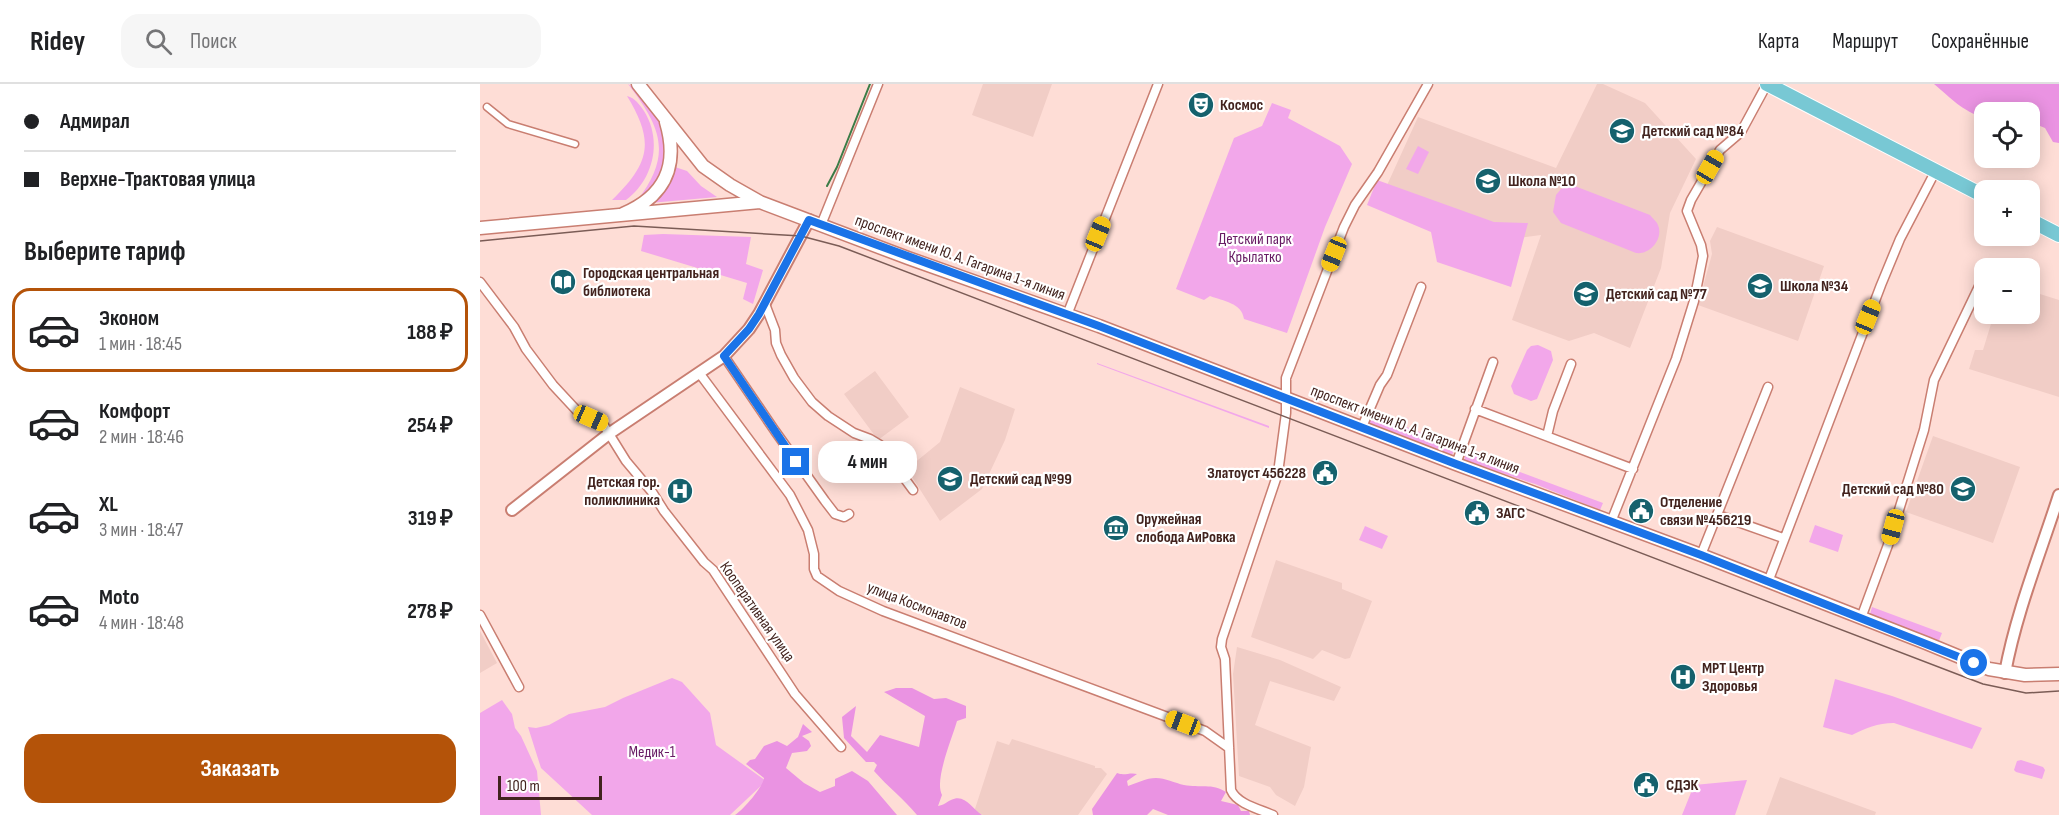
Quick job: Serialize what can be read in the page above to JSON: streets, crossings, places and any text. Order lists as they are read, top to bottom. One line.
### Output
{"streets":{"main road":["проспект имени Ю. А. Гагарина 1-я линия"],"street":["улица Космонавтов","Кооперативная улица"]},"parks":["Детский парк Крылатко","Медик-1"],"places":{"theatre":["Космос"],"school or university":["Детский сад №84","Школа №10","Школа №34","Детский сад №77","Детский сад №99","Детский сад №80"],"library":["Городская центральная библиотека"],"public building":["Златоуст 456228","Отделение связи №456219","ЗАГС","СДЭК"],"hospital":["Детская гор. поликлиника","МРТ Центр Здоровья"],"museum":["Оружейная слобода АиРовка"]},"scale_bar":"100 m","page":{"header":"Ridey","search":"Поиск","nav":["Карта","Маршрут","Сохранённые"],"banner":["Адмирал","Верхне-Трактовая улица"],"map_buttons":["+","−"],"heading":"Выберите тариф","list":[{"name":"Эконом","note":"1 мин · 18:45","value":"188 ₽"},{"name":"Комфорт","note":"2 мин · 18:46","value":"254 ₽"},{"name":"XL","note":"3 мин · 18:47","value":"319 ₽"},{"name":"Moto","note":"4 мин · 18:48","value":"278 ₽"}],"bubble":"4 мин","buttons":"Заказать","scale":"100 m"}}
